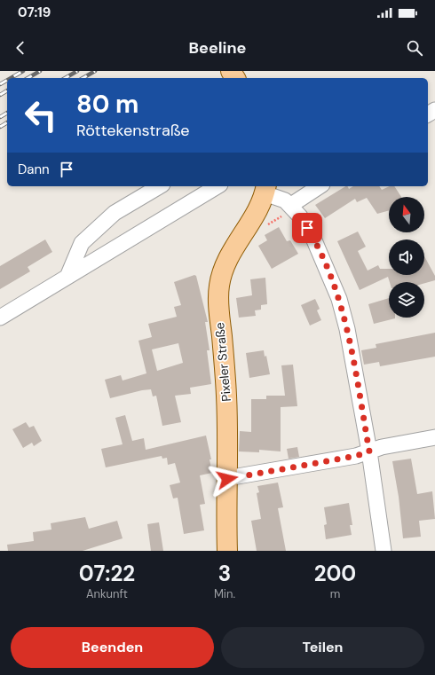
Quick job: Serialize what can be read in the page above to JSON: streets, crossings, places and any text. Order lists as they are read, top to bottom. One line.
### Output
{"streets":{"main road":["Pixeler Straße"]},"north":"top","page":{"status":"07:19","header":"Beeline","turn":["80 m","Röttekenstraße"],"then":"Dann","eta":["07:22","Ankunft","3","Min.","200","m"],"buttons":["Beenden","Teilen"]}}
